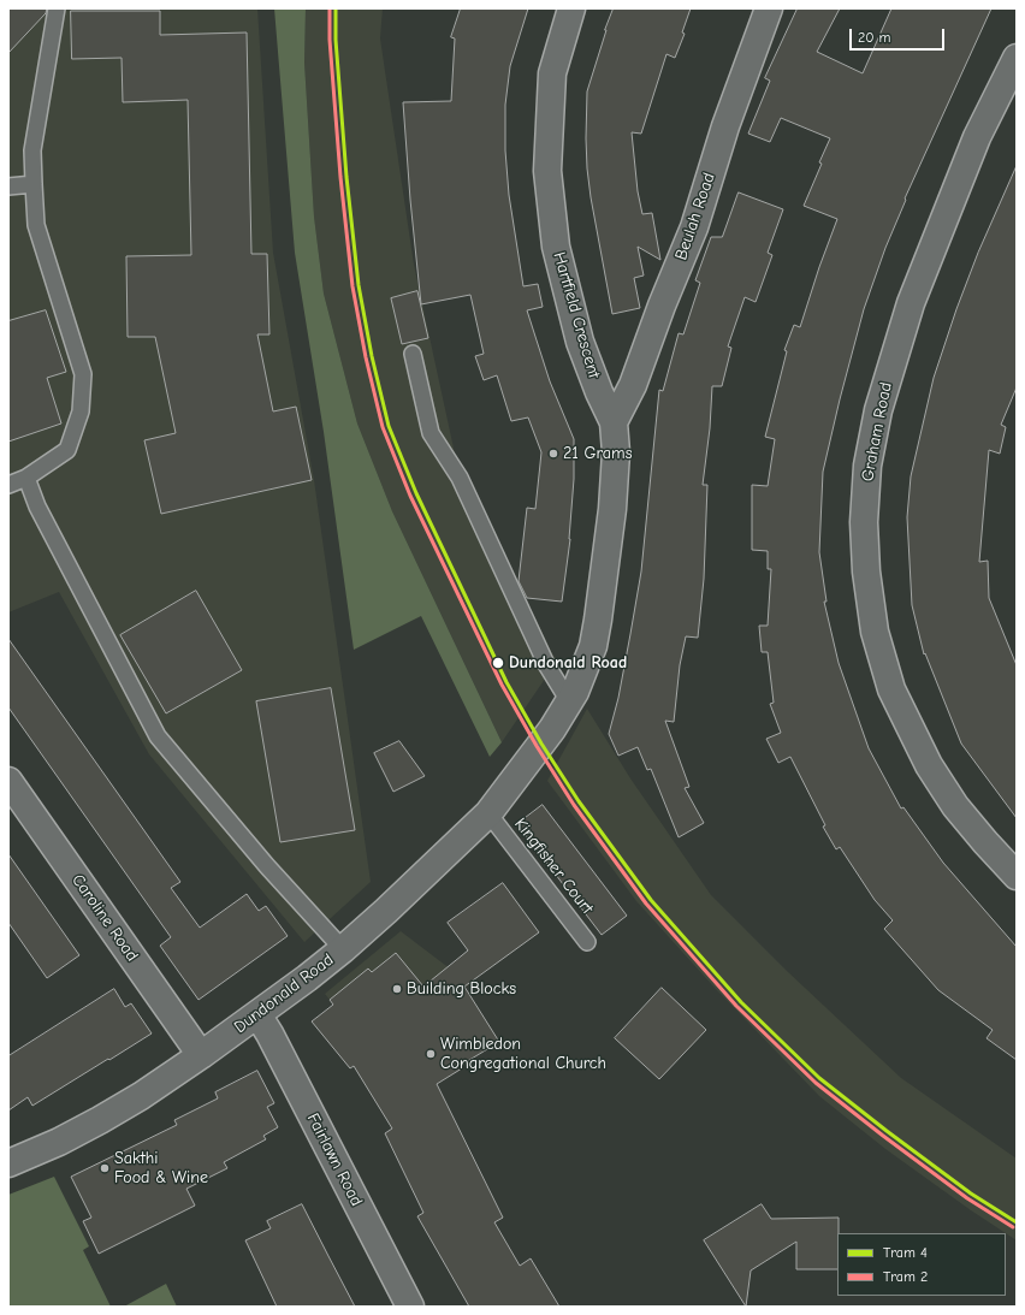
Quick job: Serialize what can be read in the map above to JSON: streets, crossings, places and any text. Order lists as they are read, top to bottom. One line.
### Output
{"streets":{"street":["Beulah Road","Hartfield Crescent","Graham Road","Caroline Road","Dundonald Road","Fairlawn Road"],"lane":["Kingfisher Court"]},"crossings":[["Beulah Road","Hartfield Crescent"],["Hartfield Crescent","Dundonald Road"],["Kingfisher Court","Dundonald Road"],["Caroline Road","Dundonald Road"],["Dundonald Road","Fairlawn Road"]],"places":["21 Grams","Dundonald Road","Building Blocks","Wimbledon Congregational Church","Sakthi Food & Wine"],"lines":["tram line 4","tram line 2"],"legend":["Tram 4","Tram 2"],"scale_bar":"20 m"}
